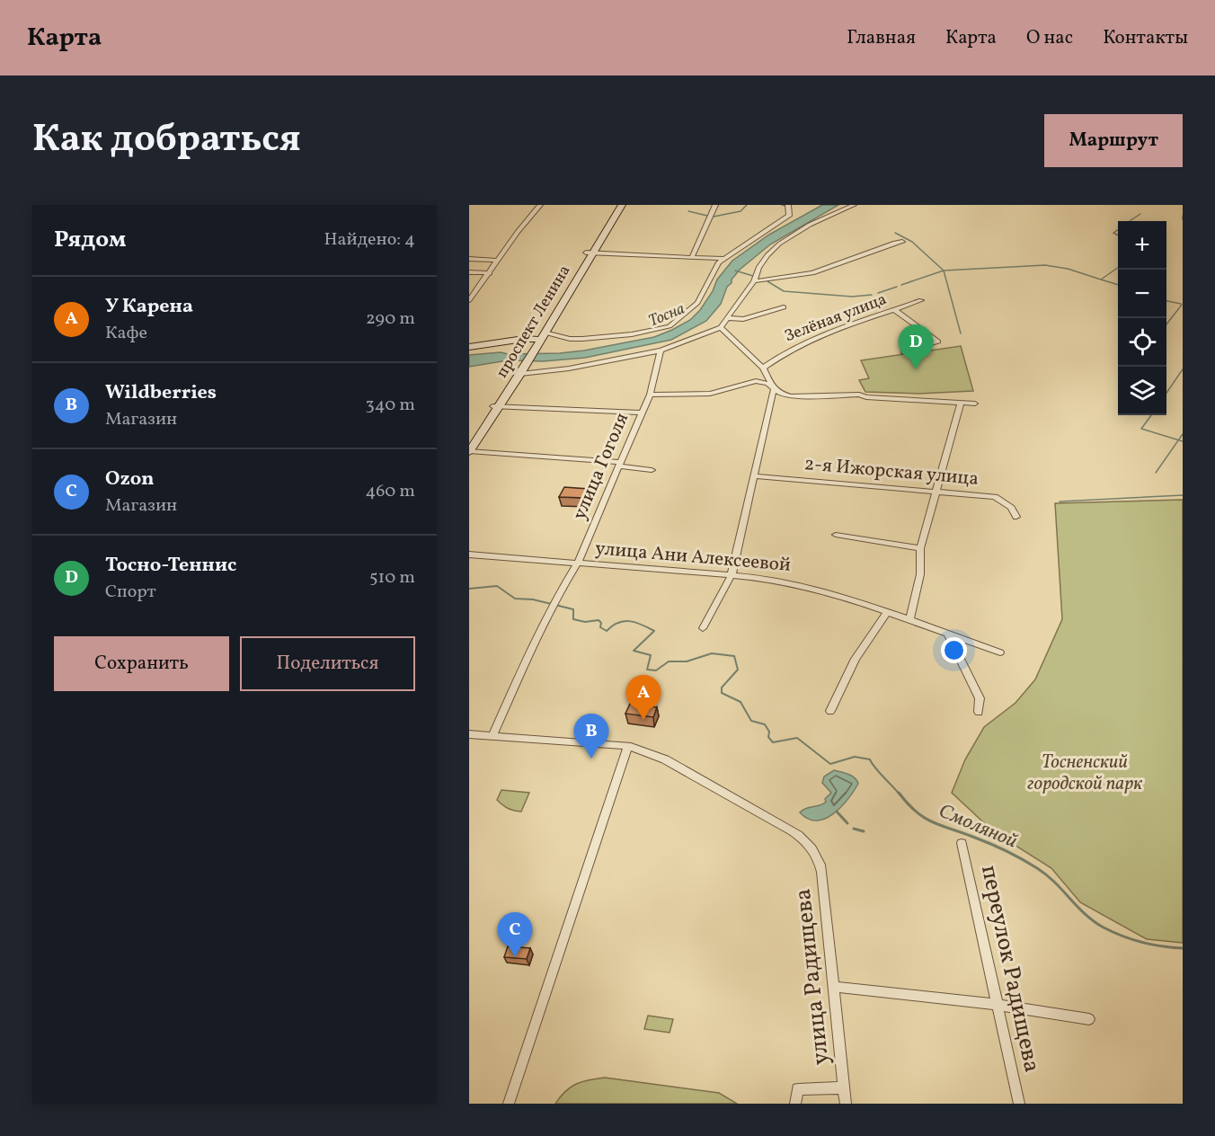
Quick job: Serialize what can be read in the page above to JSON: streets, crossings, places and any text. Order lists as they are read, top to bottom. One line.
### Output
{"streets":{"main road":["проспект Ленина"],"street":["Зелёная улица","улица Гоголя","2-я Ижорская улица","улица Ани Алексеевой","переулок Радищева","улица Радищева"]},"crossings":[["улица Гоголя","улица Ани Алексеевой"]],"water":["Тосна","Смоляной"],"parks":["Тосненский городской парк"],"page":{"header":"Карта","nav":["Главная","Карта","О нас","Контакты"],"title":"Как добраться","buttons":["Маршрут",["Сохранить","Поделиться"]],"heading":["Рядом","Найдено: 4"],"map_buttons":["+","−"],"list":[{"mark":"A","name":"У Карена","note":"Кафе","value":"290 m"},{"mark":"B","name":"Wildberries","note":"Магазин","value":"340 m"},{"mark":"C","name":"Ozon","note":"Магазин","value":"460 m"},{"mark":"D","name":"Тосно-Теннис","note":"Спорт","value":"510 m"}],"pins":["D","A","B","C"]}}
